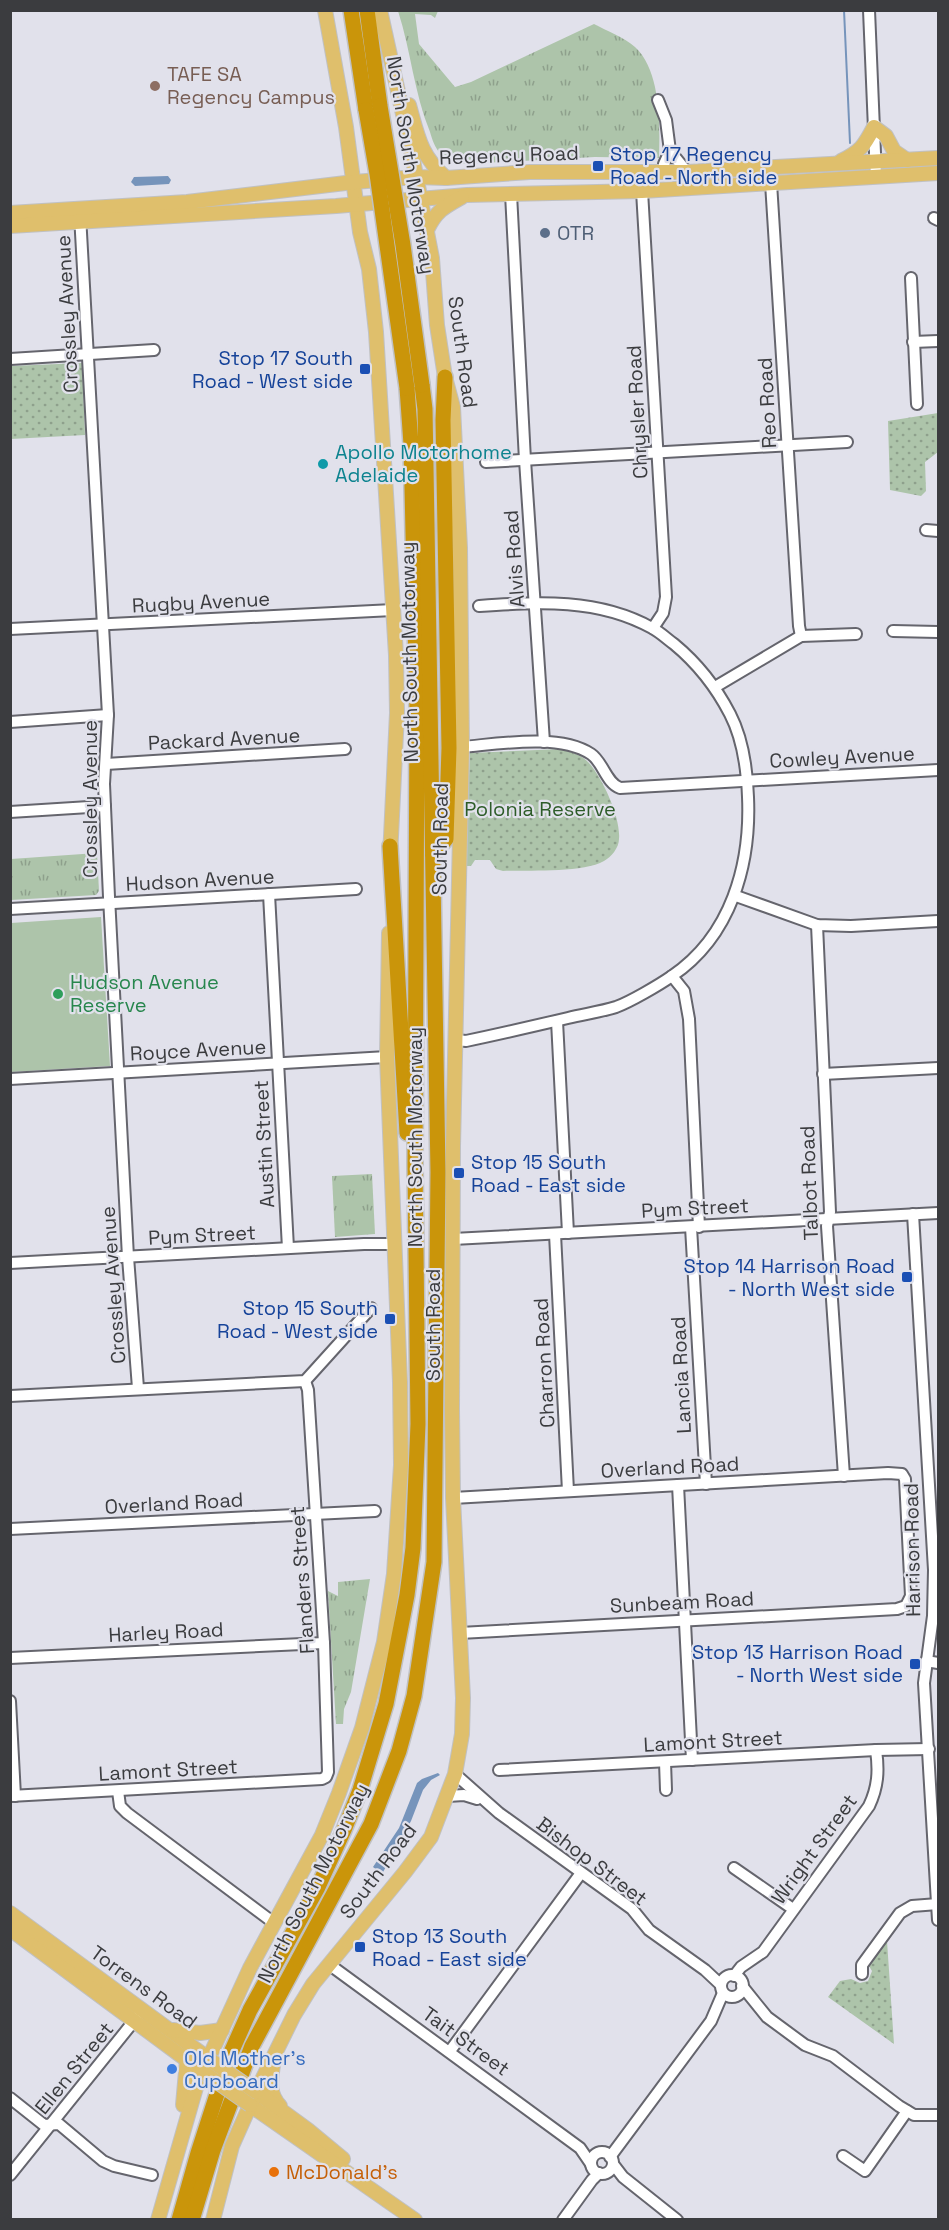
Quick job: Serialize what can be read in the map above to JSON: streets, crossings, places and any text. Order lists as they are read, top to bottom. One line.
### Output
{"streets":{"highway":["North South Motorway"],"main road":["Regency Road","South Road","Torrens Road"],"street":["Crossley Avenue","Reo Road","Chrysler Road","Alvis Road","Rugby Avenue","Packard Avenue","Cowley Avenue","Hudson Avenue","Royce Avenue","Austin Street","Talbot Road","Pym Street","Charron Road","Lancia Road","Overland Road","Harrison Road","Flanders Street","Sunbeam Road","Harley Road","Lamont Street","Wright Street","Bishop Street","Tait Street","Ellen Street"]},"crossings":[["Regency Road","Crossley Avenue"],["Regency Road","South Road"],["Regency Road","Reo Road"],["Regency Road","Chrysler Road"],["Regency Road","Alvis Road"],["North South Motorway","South Road"],["Crossley Avenue","Rugby Avenue"],["Crossley Avenue","Packard Avenue"],["Crossley Avenue","Hudson Avenue"],["Crossley Avenue","Royce Avenue"],["Crossley Avenue","Pym Street"],["South Road","Rugby Avenue"],["South Road","Royce Avenue"],["South Road","Pym Street"],["South Road","Overland Road"],["South Road","Sunbeam Road"],["South Road","Bishop Street"],["South Road","Torrens Road"],["South Road","Tait Street"],["Alvis Road","Cowley Avenue"],["Hudson Avenue","Austin Street"],["Royce Avenue","Austin Street"],["Austin Street","Pym Street"],["Talbot Road","Pym Street"],["Talbot Road","Overland Road"],["Pym Street","Charron Road"],["Pym Street","Lancia Road"],["Pym Street","Harrison Road"],["Charron Road","Overland Road"],["Lancia Road","Overland Road"],["Overland Road","Flanders Street"],["Overland Road","Sunbeam Road"],["Harrison Road","Lamont Street"],["Flanders Street","Harley Road"],["Flanders Street","Lamont Street"],["Lamont Street","Wright Street"],["Wright Street","Bishop Street"],["Wright Street","Tait Street"],["Torrens Road","Ellen Street"]],"parks":["Polonia Reserve"],"places":{"other":["TAFE SA Regency Campus","OTR","Apollo Motorhome Adelaide","Hudson Avenue Reserve","Old Mother's Cupboard","McDonald's"],"transit":["Stop 17 Regency Road - North side","Stop 17 South Road - West side","Stop 15 South Road - East side","Stop 14 Harrison Road - North West side","Stop 15 South Road - West side","Stop 13 Harrison Road - North West side","Stop 13 South Road - East side"]}}
